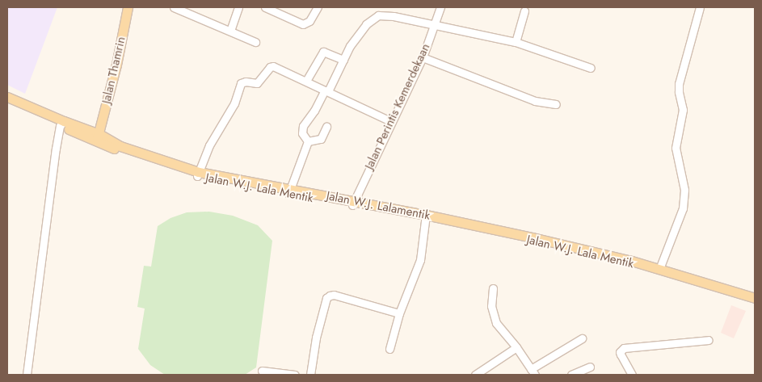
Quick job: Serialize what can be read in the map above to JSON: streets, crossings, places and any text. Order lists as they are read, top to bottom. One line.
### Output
{"streets":{"main road":["Jalan Thamrin","Jalan W.J. Lala Mentik","Jalan W.J. Lalamentik"],"street":["Jalan Perintis Kemerdekaan"]},"crossings":[["Jalan Perintis Kemerdekaan","Jalan W.J. Lala Mentik"],["Jalan W.J. Lala Mentik","Jalan W.J. Lalamentik"]]}
